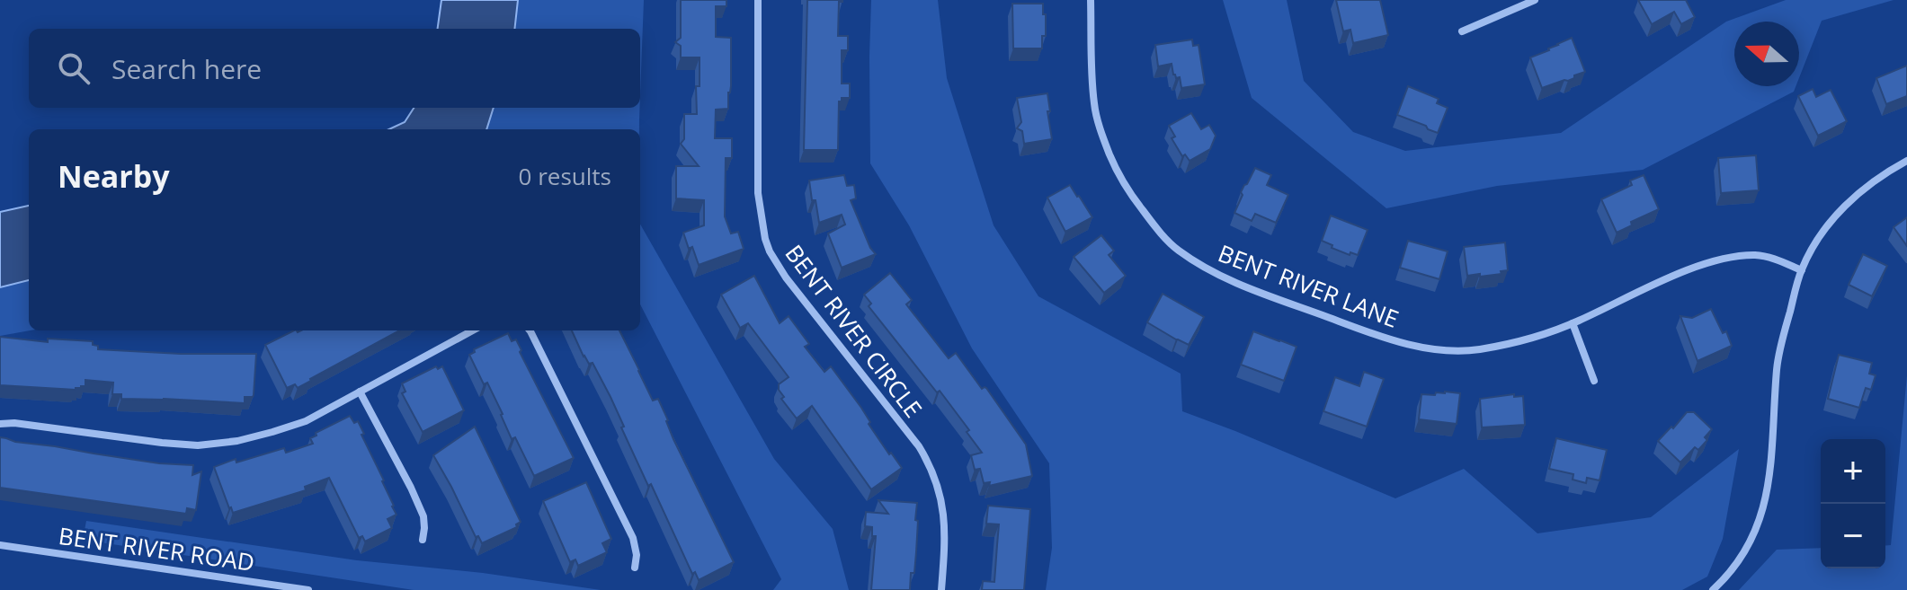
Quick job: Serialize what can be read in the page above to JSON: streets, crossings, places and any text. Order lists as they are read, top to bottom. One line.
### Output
{"streets":{"street":["BENT RIVER LANE","BENT RIVER CIRCLE","BENT RIVER ROAD"]},"north":"left","page":{"search":"Search here","heading":["Nearby","0 results"],"map_buttons":["+","−"]}}
